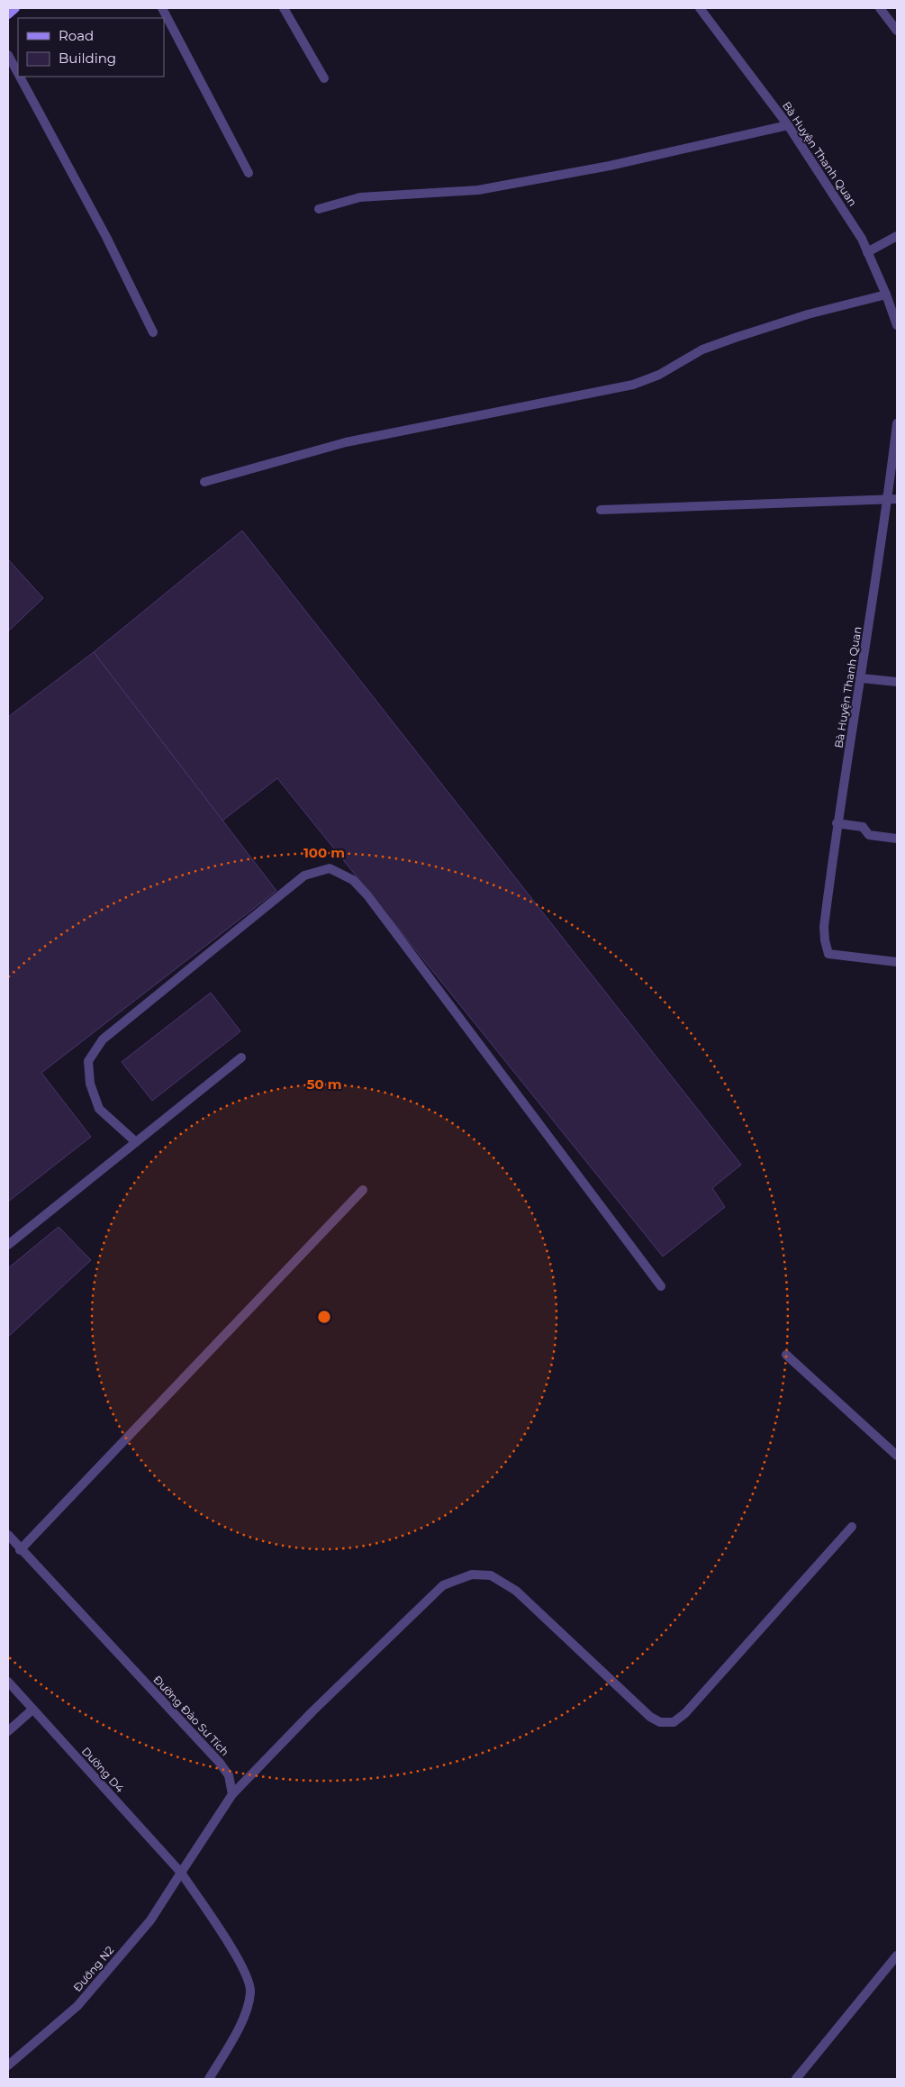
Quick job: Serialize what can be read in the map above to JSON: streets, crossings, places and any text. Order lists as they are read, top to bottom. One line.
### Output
{"streets":{"street":["Bà Huyện Thanh Quan","Đường Đào Sư Tích","Dường D4","Đướng N2"]},"crossings":[["Dường D4","Đướng N2"]],"legend":["Road","Building"],"rings":["100 m","50 m"]}
